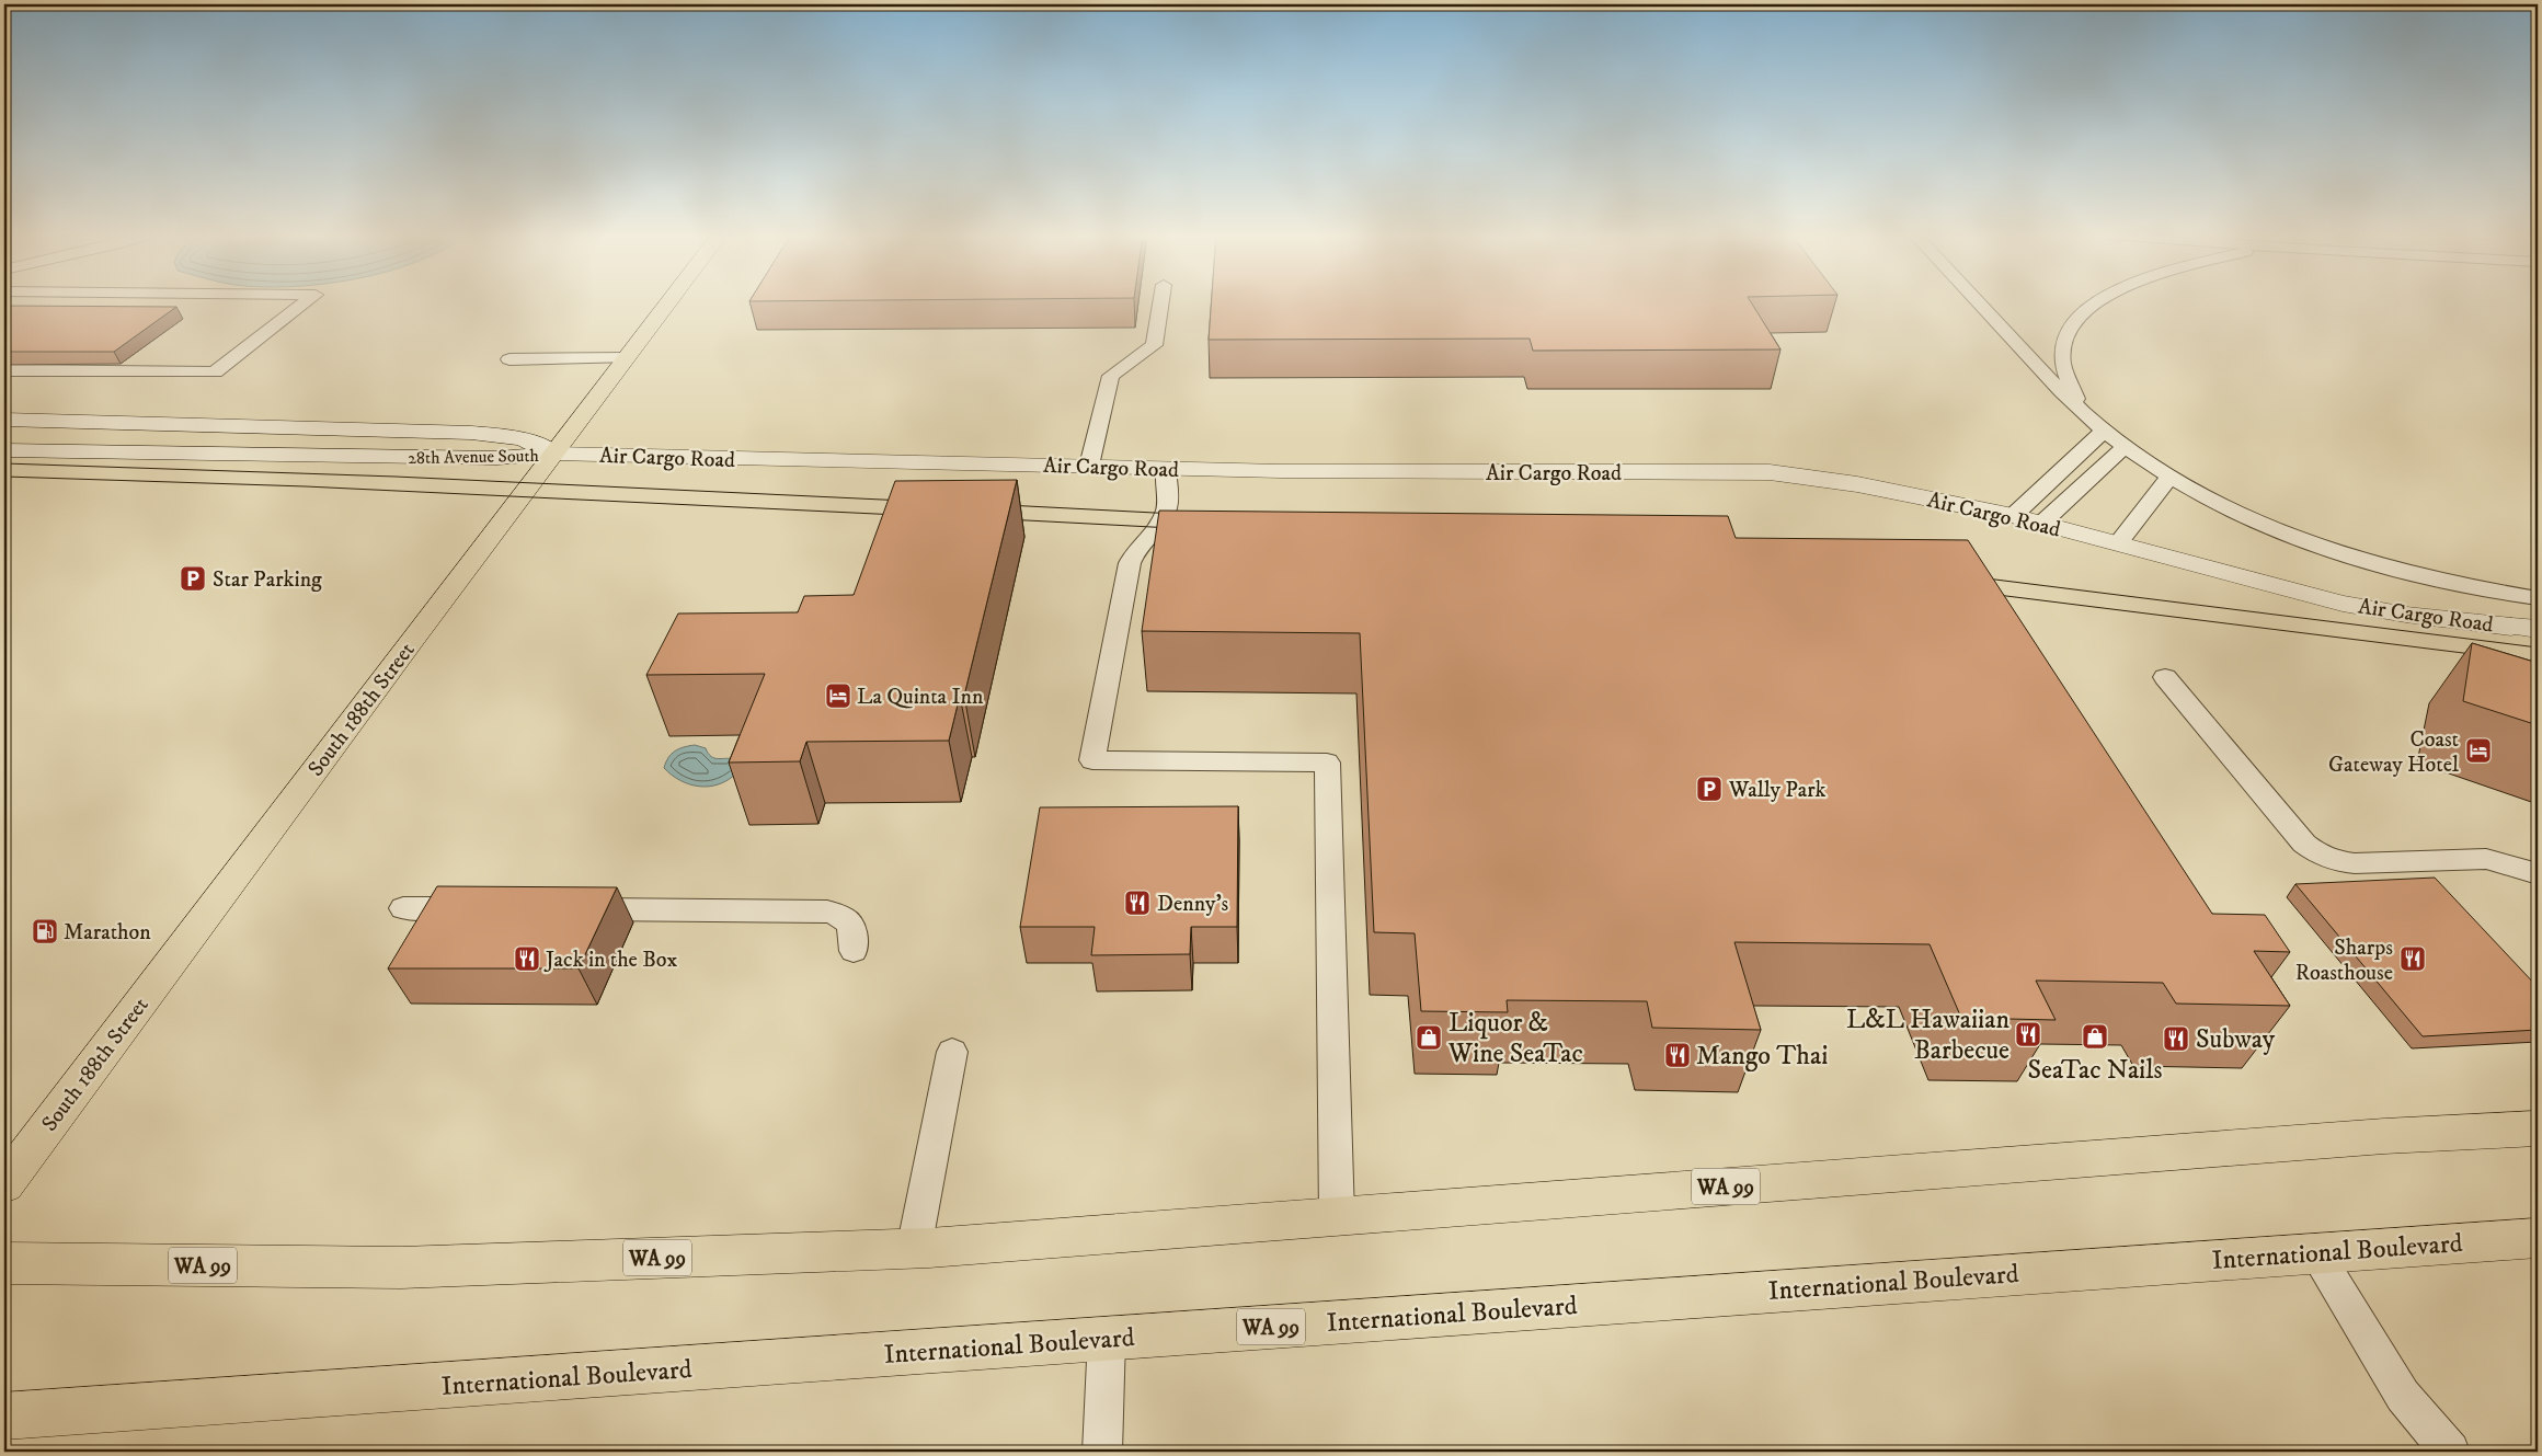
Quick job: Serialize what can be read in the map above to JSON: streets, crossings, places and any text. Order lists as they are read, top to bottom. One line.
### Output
{"streets":{"main road":["South 188th Street","WA 99","International Boulevard"],"street":["28th Avenue South","Air Cargo Road"]},"crossings":[["28th Avenue South","Air Cargo Road"],["28th Avenue South","South 188th Street"],["Air Cargo Road","South 188th Street"]],"places":{"parking":["Star Parking","Wally Park"],"hotel":["La Quinta Inn","Coast Gateway Hotel"],"restaurant":["Denny's","Jack in the Box","Sharps Roasthouse","L&L Hawaiian Barbecue","Subway","Mango Thai"],"fuel station":["Marathon"],"shop":["SeaTac Nails","Liquor & Wine SeaTac"]}}
